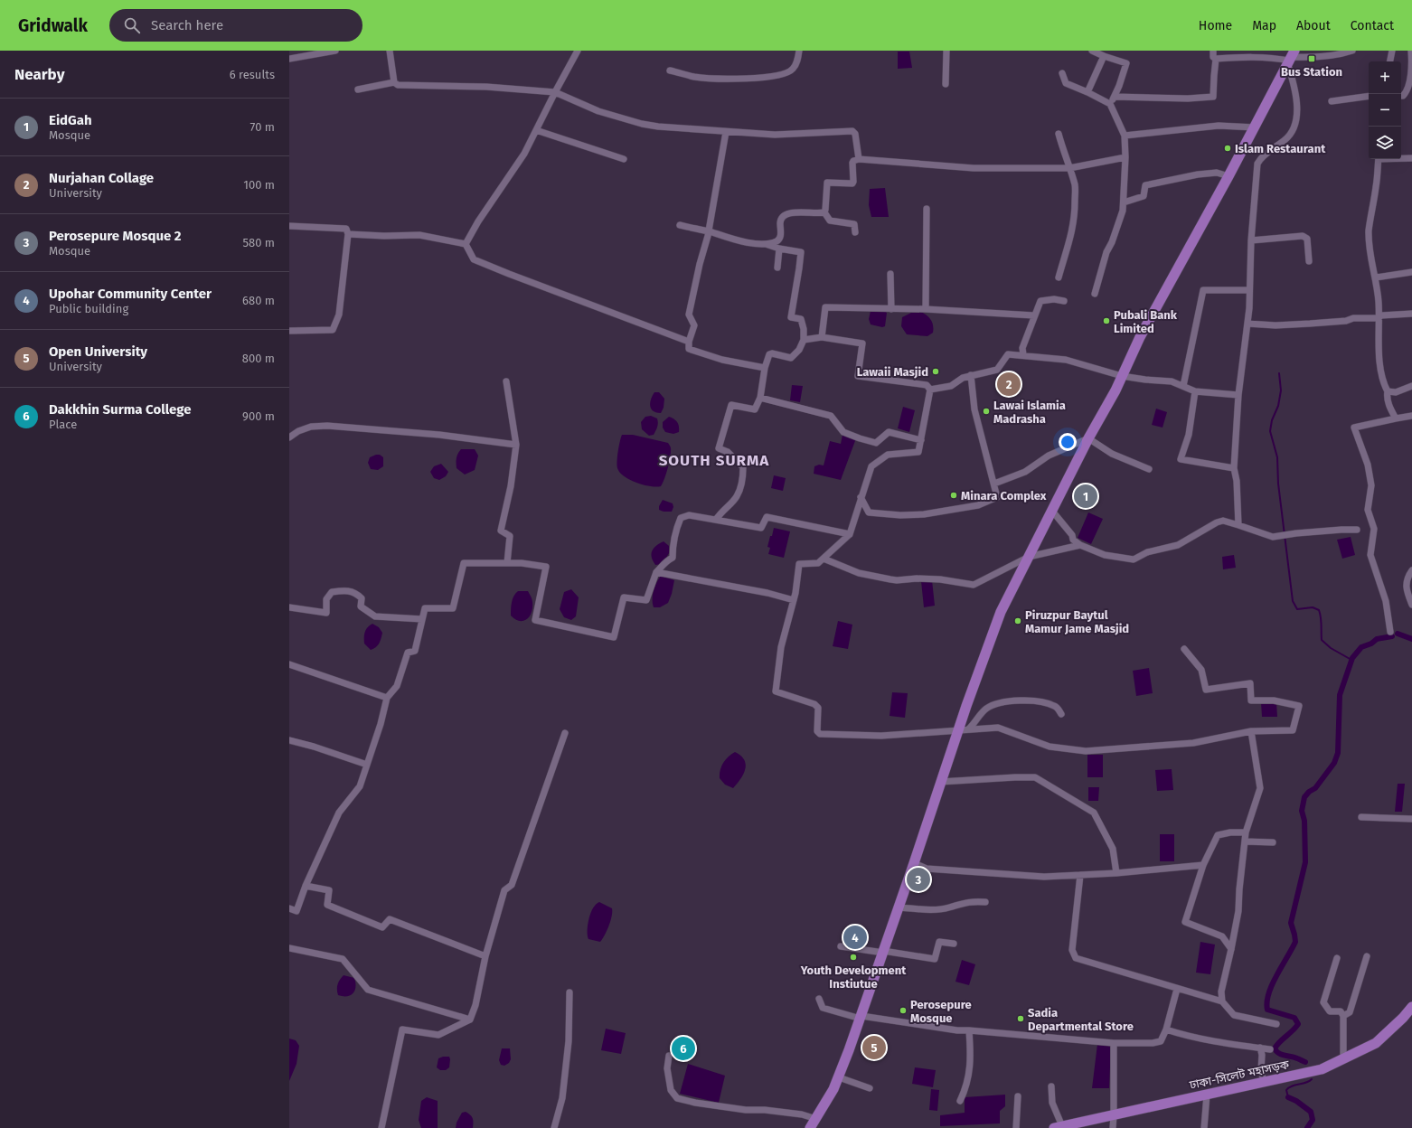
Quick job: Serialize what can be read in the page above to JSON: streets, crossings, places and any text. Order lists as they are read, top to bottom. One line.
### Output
{"streets":{"highway":["ঢাকা-সিলেট মহাসড়ক"]},"districts":["SOUTH SURMA"],"places":{"transit":["Bus Station"],"other":["Islam Restaurant","Pubali Bank Limited","Lawaii Masjid","Lawai Islamia Madrasha","Minara Complex","Piruzpur Baytul Mamur Jame Masjid","Youth Development Instiutue","Perosepure Mosque","Sadia Departmental Store"]},"page":{"header":"Gridwalk","search":"Search here","nav":["Home","Map","About","Contact"],"heading":["Nearby","6 results"],"map_buttons":["+","−"],"list":[{"mark":"1","name":"EidGah","note":"Mosque","value":"70 m"},{"mark":"2","name":"Nurjahan Collage","note":"University","value":"100 m"},{"mark":"3","name":"Perosepure Mosque 2","note":"Mosque","value":"580 m"},{"mark":"4","name":"Upohar Community Center","note":"Public building","value":"680 m"},{"mark":"5","name":"Open University","note":"University","value":"800 m"},{"mark":"6","name":"Dakkhin Surma College","note":"Place","value":"900 m"}],"pins":["2","1","3","4","5","6"]}}
